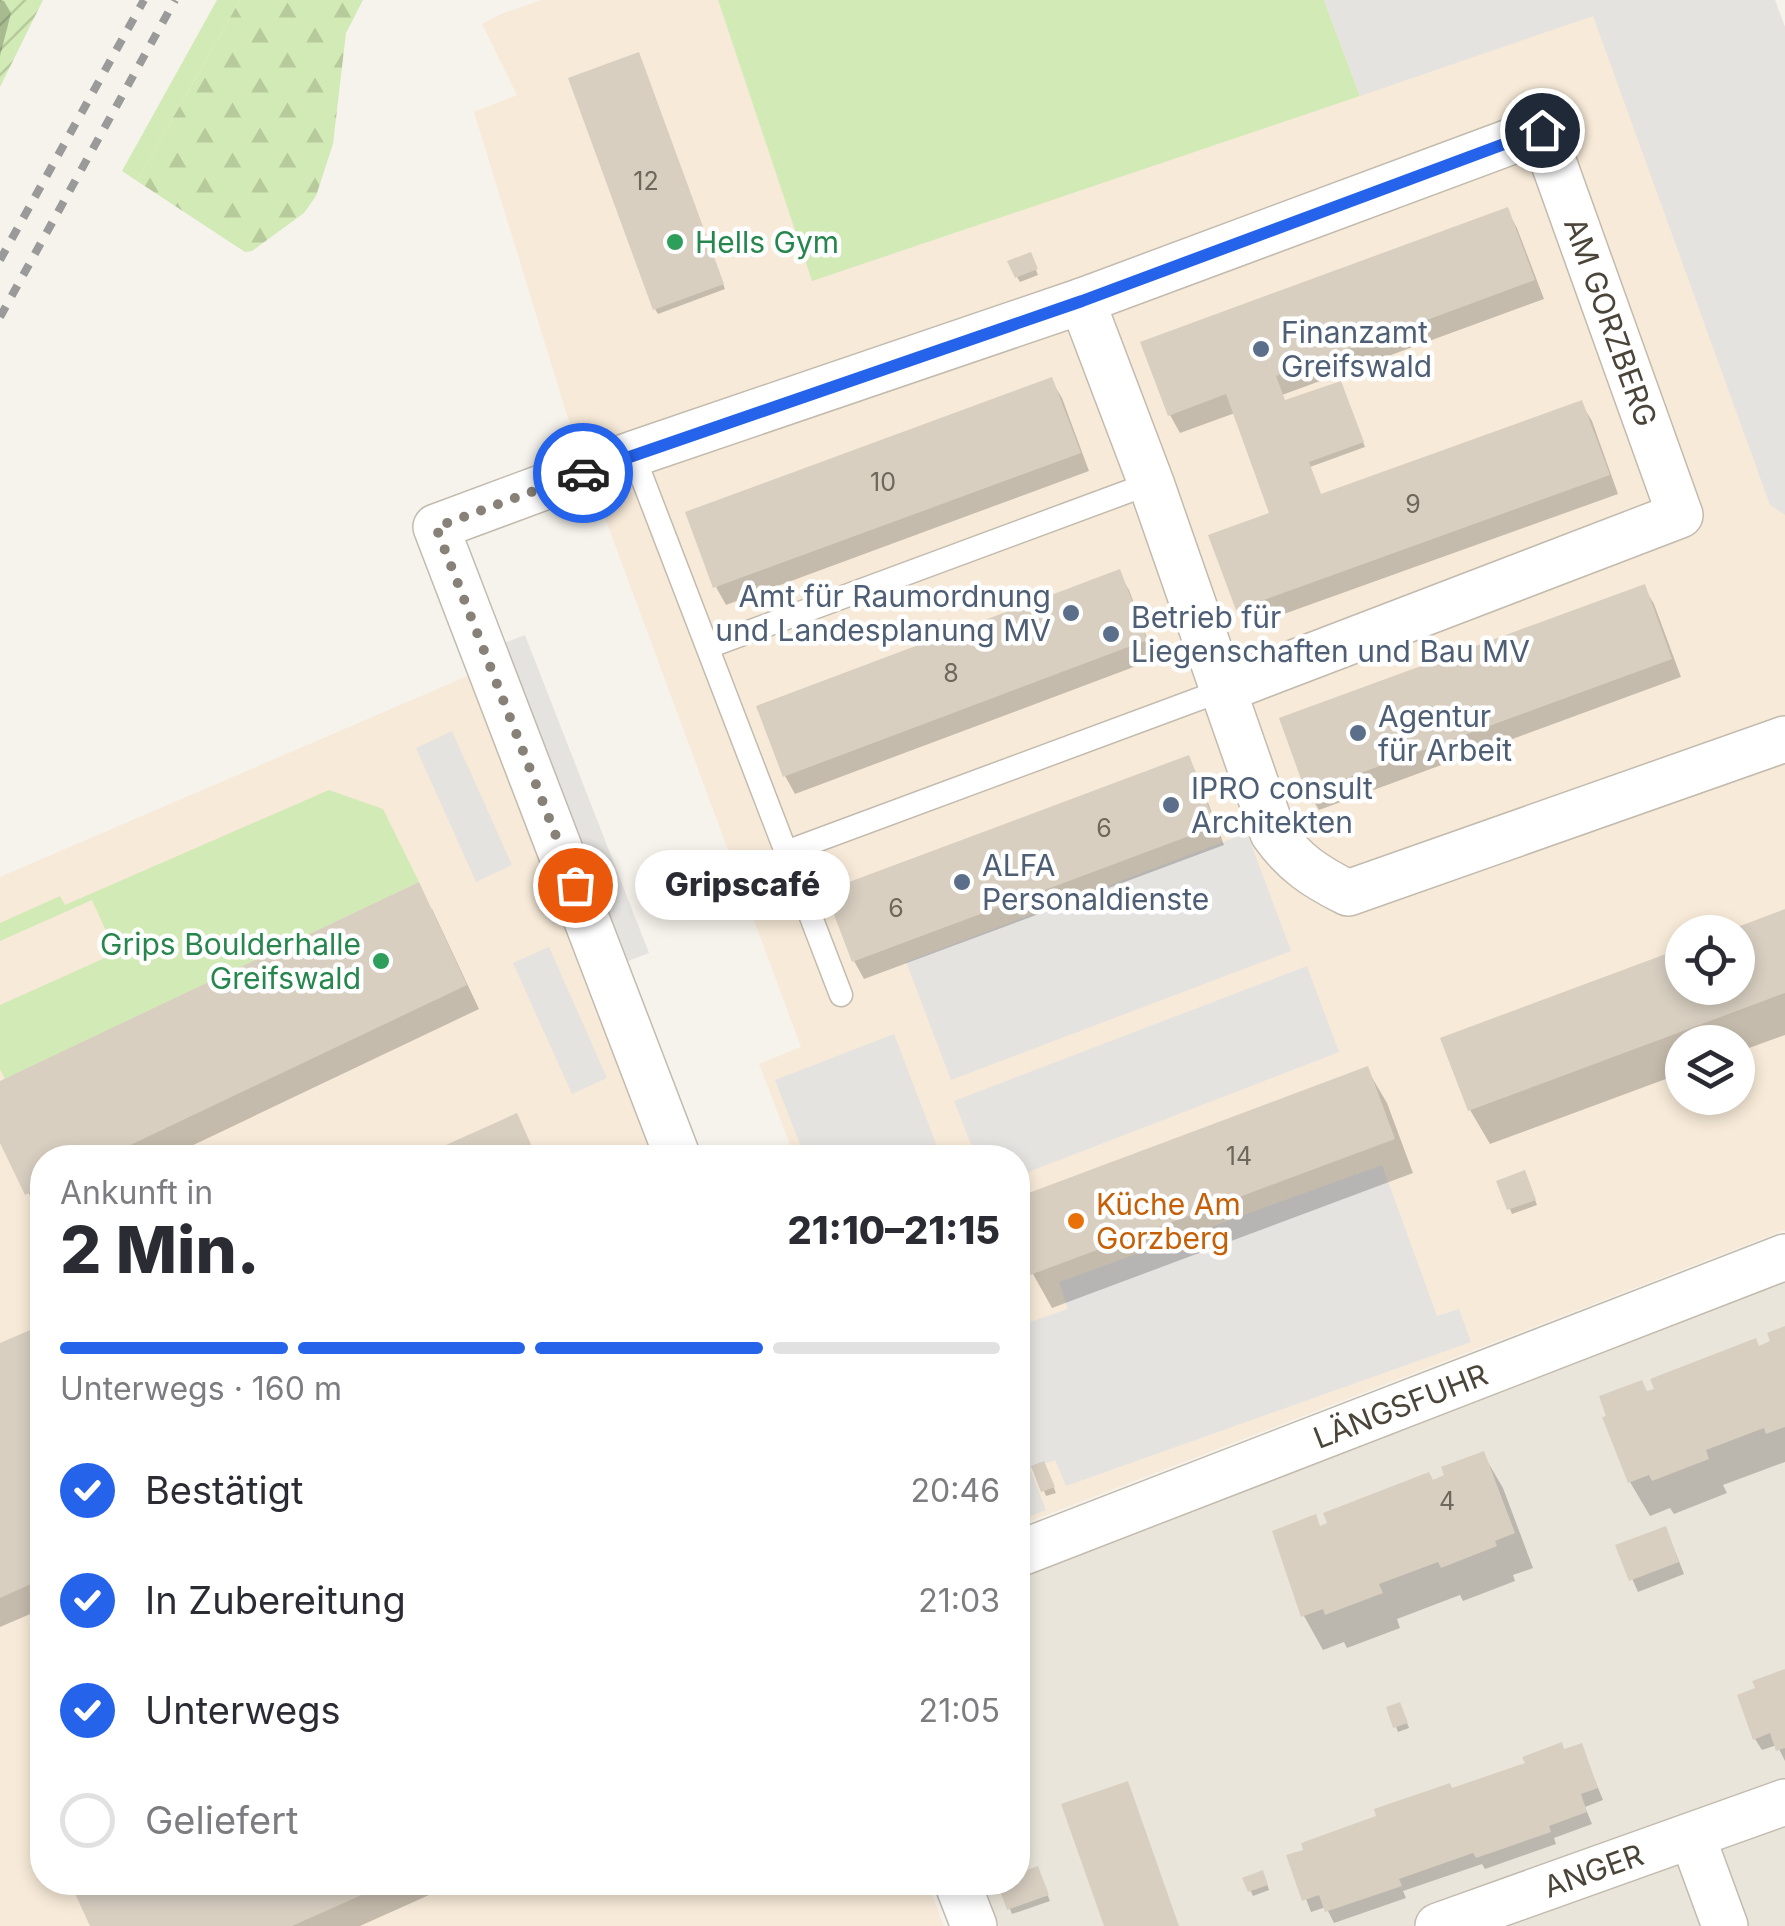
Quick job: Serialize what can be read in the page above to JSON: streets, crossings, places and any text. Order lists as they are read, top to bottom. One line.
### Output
{"streets":{"street":["AM GORZBERG","LÄNGSFUHR","ANGER"]},"places":["Hells Gym","Finanzamt Greifswald","Amt für Raumordnung und Landesplanung MV","Betrieb für Liegenschaften und Bau MV","Agentur für Arbeit","IPRO consult Architekten","ALFA Personaldienste","Gripscafé","Grips Boulderhalle Greifswald","Küche Am Gorzberg"],"house_numbers":["12","10","9","8","6","6","14","4"],"page":{"bubble":"Gripscafé","heading":["2 Min.","Ankunft in","21:10–21:15"],"bar":"Unterwegs · 160 m","list":[["Bestätigt","20:46"],["In Zubereitung","21:03"],["Unterwegs","21:05"],"Geliefert"]}}
